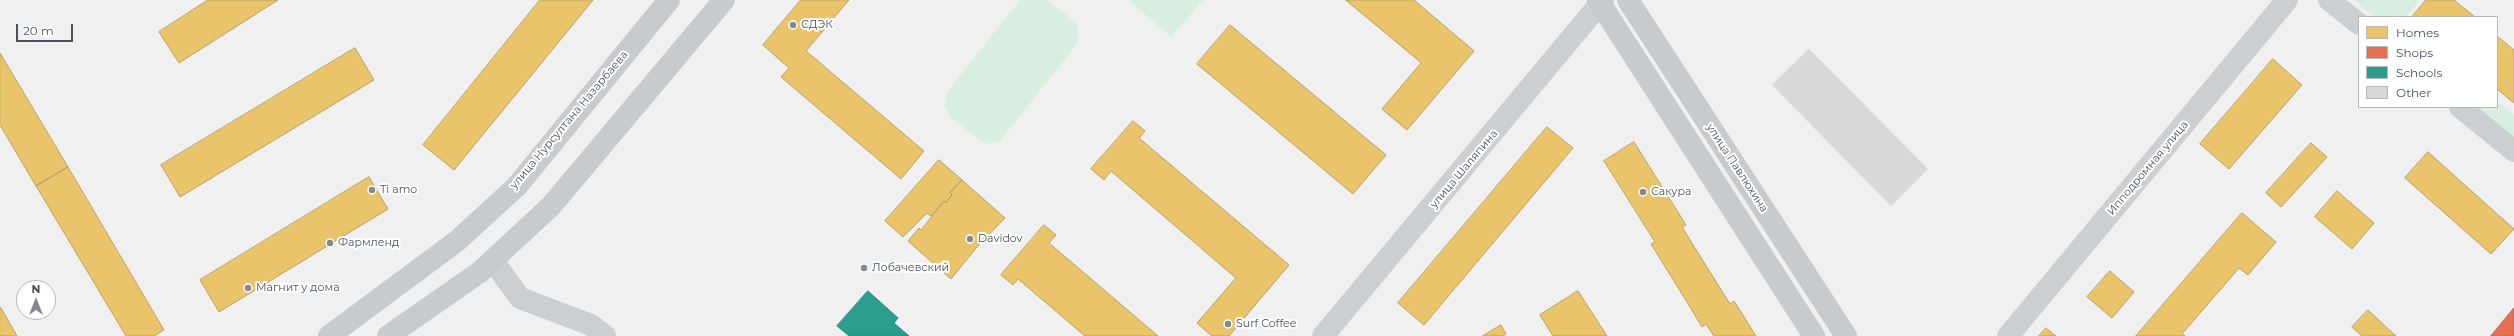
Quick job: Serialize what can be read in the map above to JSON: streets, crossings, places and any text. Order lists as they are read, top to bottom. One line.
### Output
{"streets":{"main road":["улица Нурсултана Назарбаева","улица Павлюхина"],"street":["Ипподромная улица","улица Шаляпина"]},"places":["СДЭК","Ti amo","Сакура","Davidov","Фармленд","Лобачевский","Магнит у дома","Surf Coffee"],"legend":["Homes","Shops","Schools","Other"],"scale_bar":"20 m","north":"top"}
